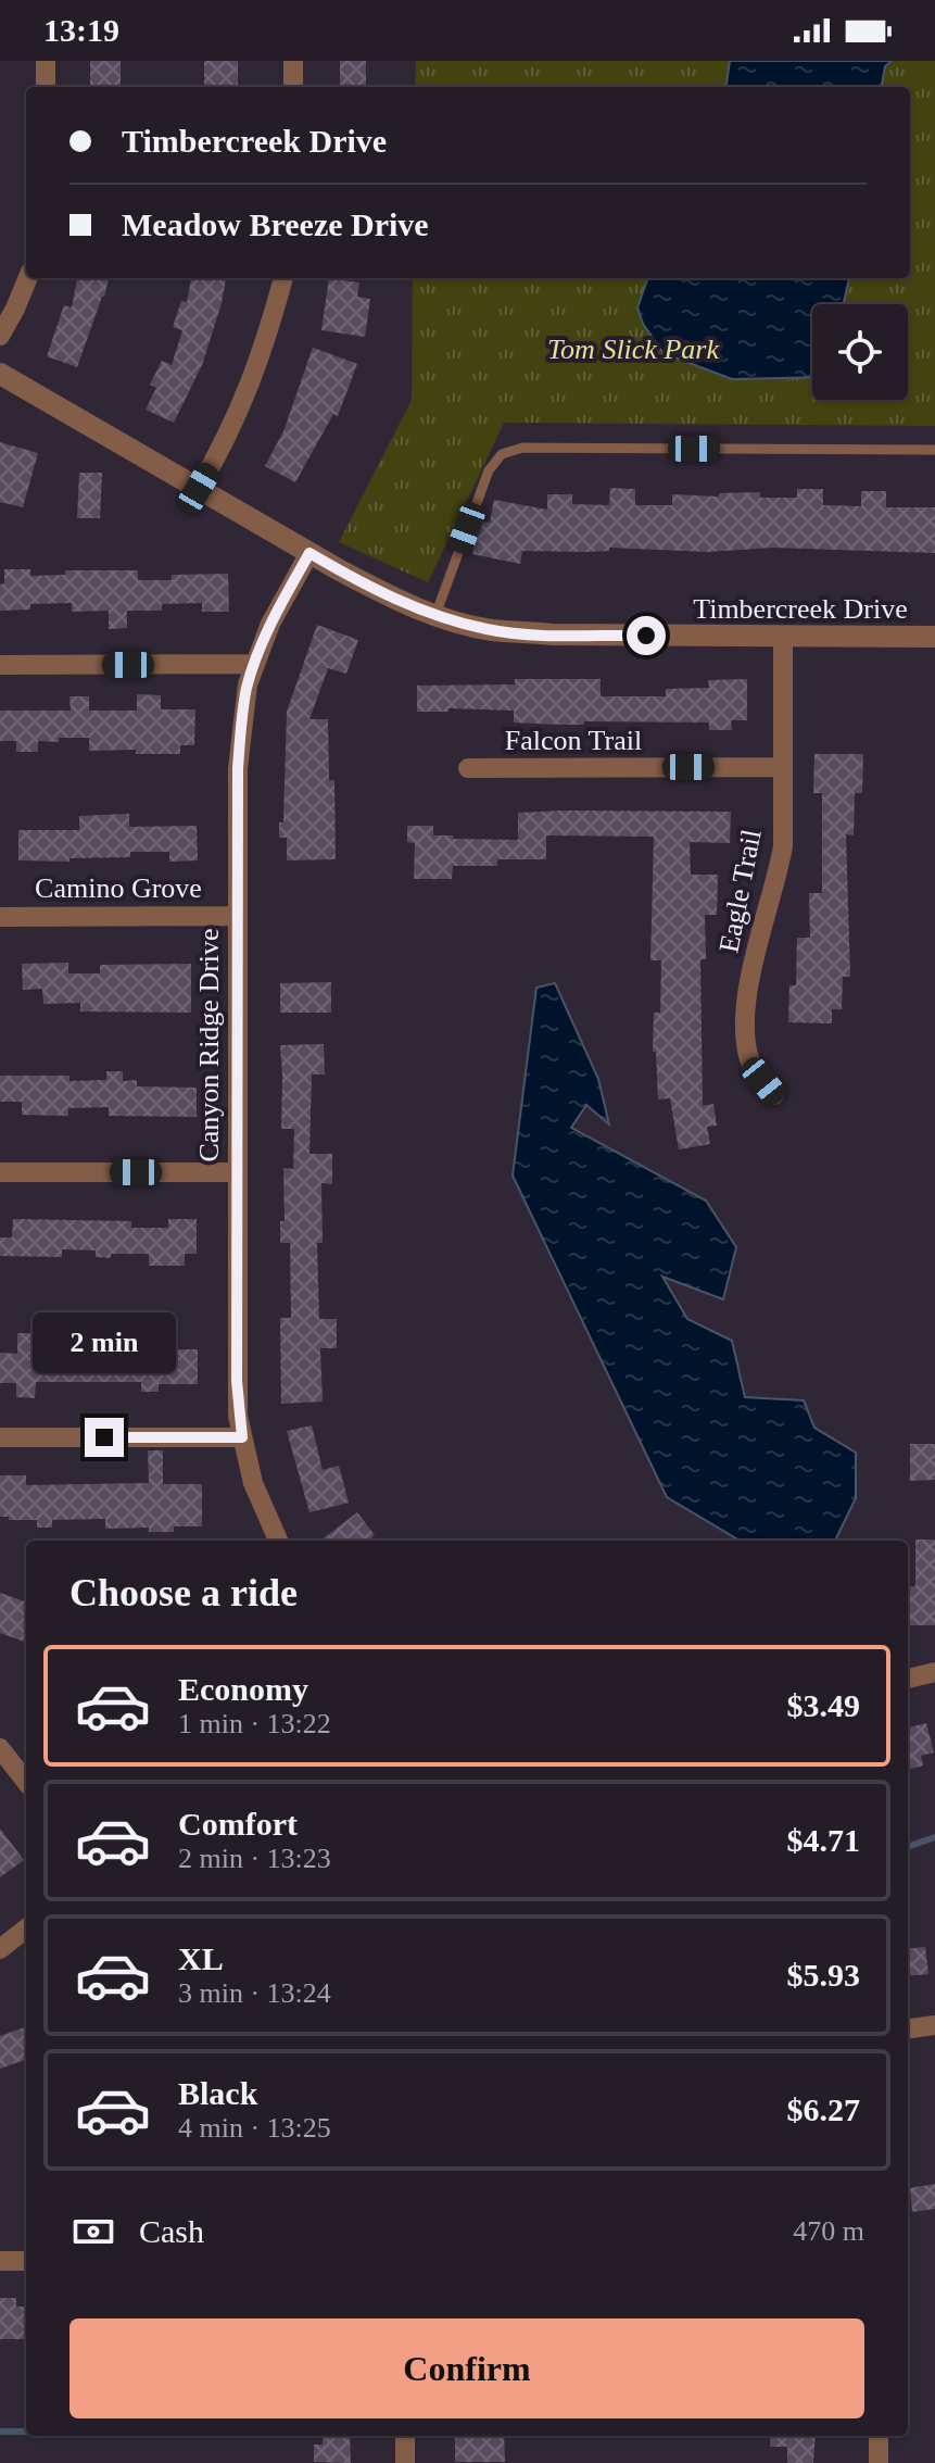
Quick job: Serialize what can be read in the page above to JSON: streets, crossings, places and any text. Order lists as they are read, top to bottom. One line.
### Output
{"streets":{"street":["Timbercreek Drive","Falcon Trail","Camino Grove","Eagle Trail","Canyon Ridge Drive"]},"crossings":[["Timbercreek Drive","Eagle Trail"],["Timbercreek Drive","Canyon Ridge Drive"],["Falcon Trail","Eagle Trail"],["Camino Grove","Canyon Ridge Drive"]],"parks":["Tom Slick Park"],"page":{"status":"13:19","banner":["Timbercreek Drive","Meadow Breeze Drive"],"bubble":"2 min","heading":"Choose a ride","list":[{"name":"Economy","note":"1 min · 13:22","value":"$3.49"},{"name":"Comfort","note":"2 min · 13:23","value":"$4.71"},{"name":"XL","note":"3 min · 13:24","value":"$5.93"},{"name":"Black","note":"4 min · 13:25","value":"$6.27"}],"pay":["Cash","470 m"],"buttons":"Confirm"}}
